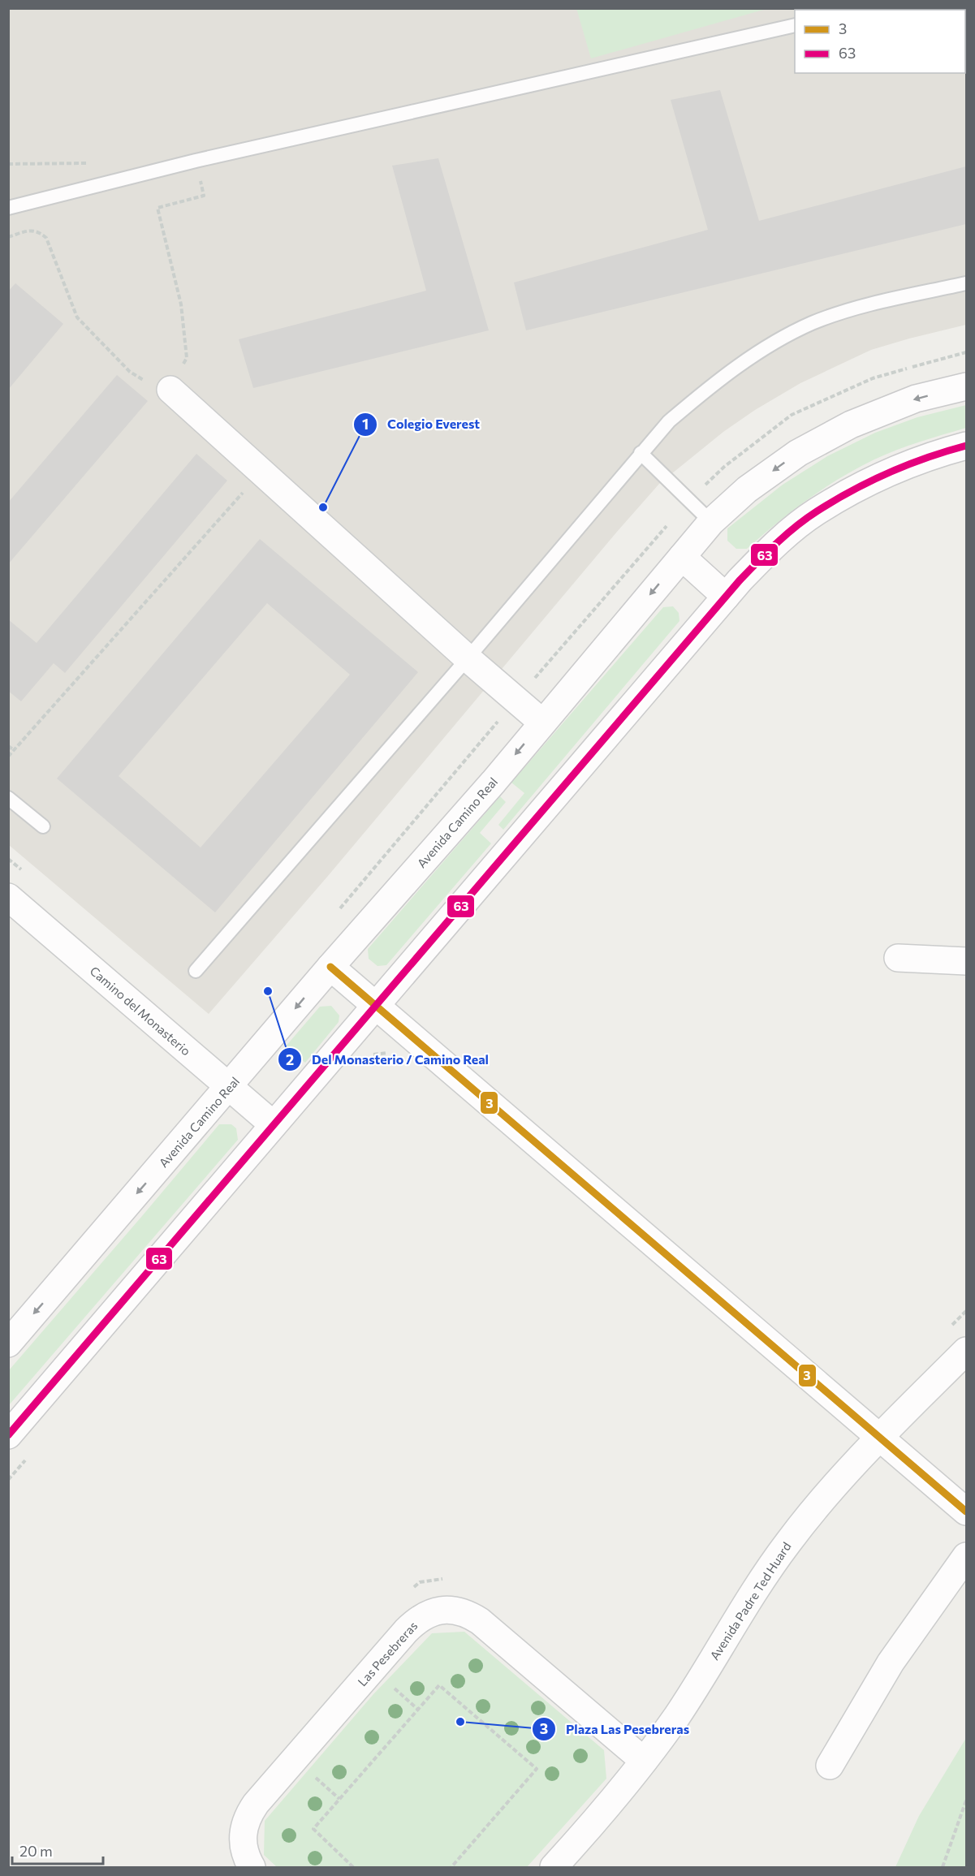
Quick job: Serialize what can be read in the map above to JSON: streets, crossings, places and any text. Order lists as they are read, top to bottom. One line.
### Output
{"streets":{"street":["Avenida Camino Real","Camino del Monasterio","Avenida Padre Ted Huard","Las Pesebreras"]},"crossings":[["Avenida Camino Real","Camino del Monasterio"],["Avenida Padre Ted Huard","Las Pesebreras"]],"places":["Colegio Everest","Del Monasterio / Camino Real","Plaza Las Pesebreras"],"lines":["transit line 63","transit line 3"],"legend":["3","63"],"scale_bar":"20 m"}
